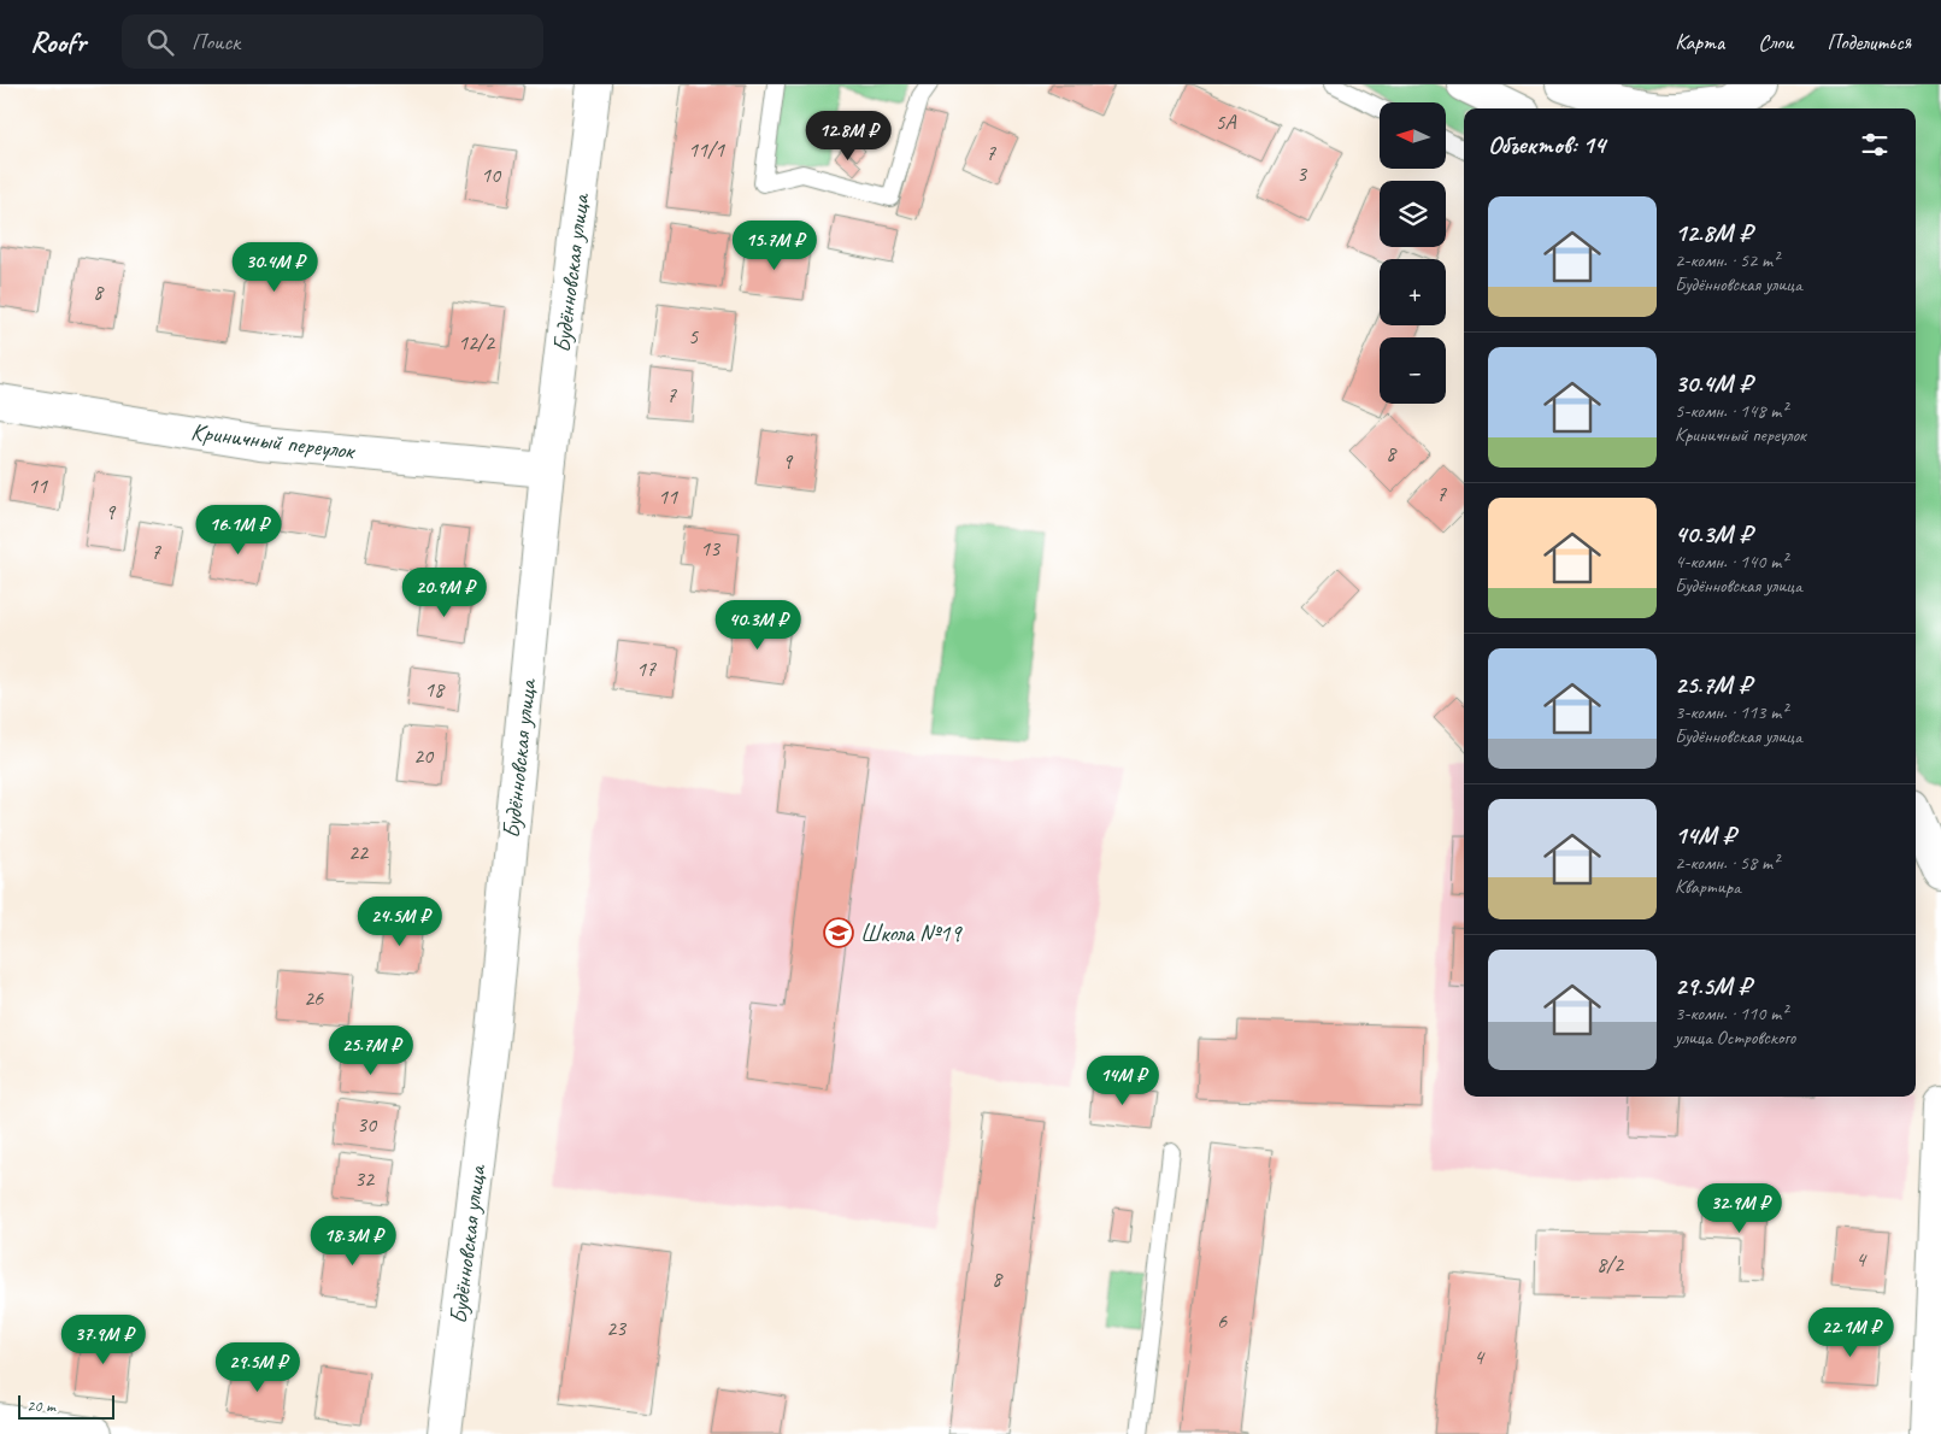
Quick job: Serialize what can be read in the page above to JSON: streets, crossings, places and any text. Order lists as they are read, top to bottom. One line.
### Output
{"streets":{"street":["Будённовская улица","Криничный переулок"]},"crossings":[["Будённовская улица","Криничный переулок"]],"places":{"school or university":["Школа №19"]},"house_numbers":["5А","11/1","7","3","10","8","5","12/2","7","8","9","11","7","11","9","13","7","17","18","20","22","26","30","32","4","8/2","8","6","23","4"],"scale_bar":"20 m","north":"left","page":{"header":"Roofr","search":"Поиск","nav":["Карта","Слои","Поделиться"],"map_buttons":["+","−"],"heading":"Объектов: 14","price":["12.8M ₽","15.7M ₽","30.4M ₽","16.1M ₽","20.9M ₽","40.3M ₽","24.5M ₽","25.7M ₽","14M ₽","32.9M ₽","18.3M ₽","22.1M ₽","37.9M ₽","29.5M ₽"],"list":[{"name":"12.8M ₽","note":"2-комн. · 52 m² · Будённовская улица"},{"name":"30.4M ₽","note":"5-комн. · 148 m² · Криничный переулок"},{"name":"40.3M ₽","note":"4-комн. · 140 m² · Будённовская улица"},{"name":"25.7M ₽","note":"3-комн. · 113 m² · Будённовская улица"},{"name":"14M ₽","note":"2-комн. · 58 m² · Квартира"},{"name":"29.5M ₽","note":"3-комн. · 110 m² · улица Островского"}],"scale":"20 m"}}
